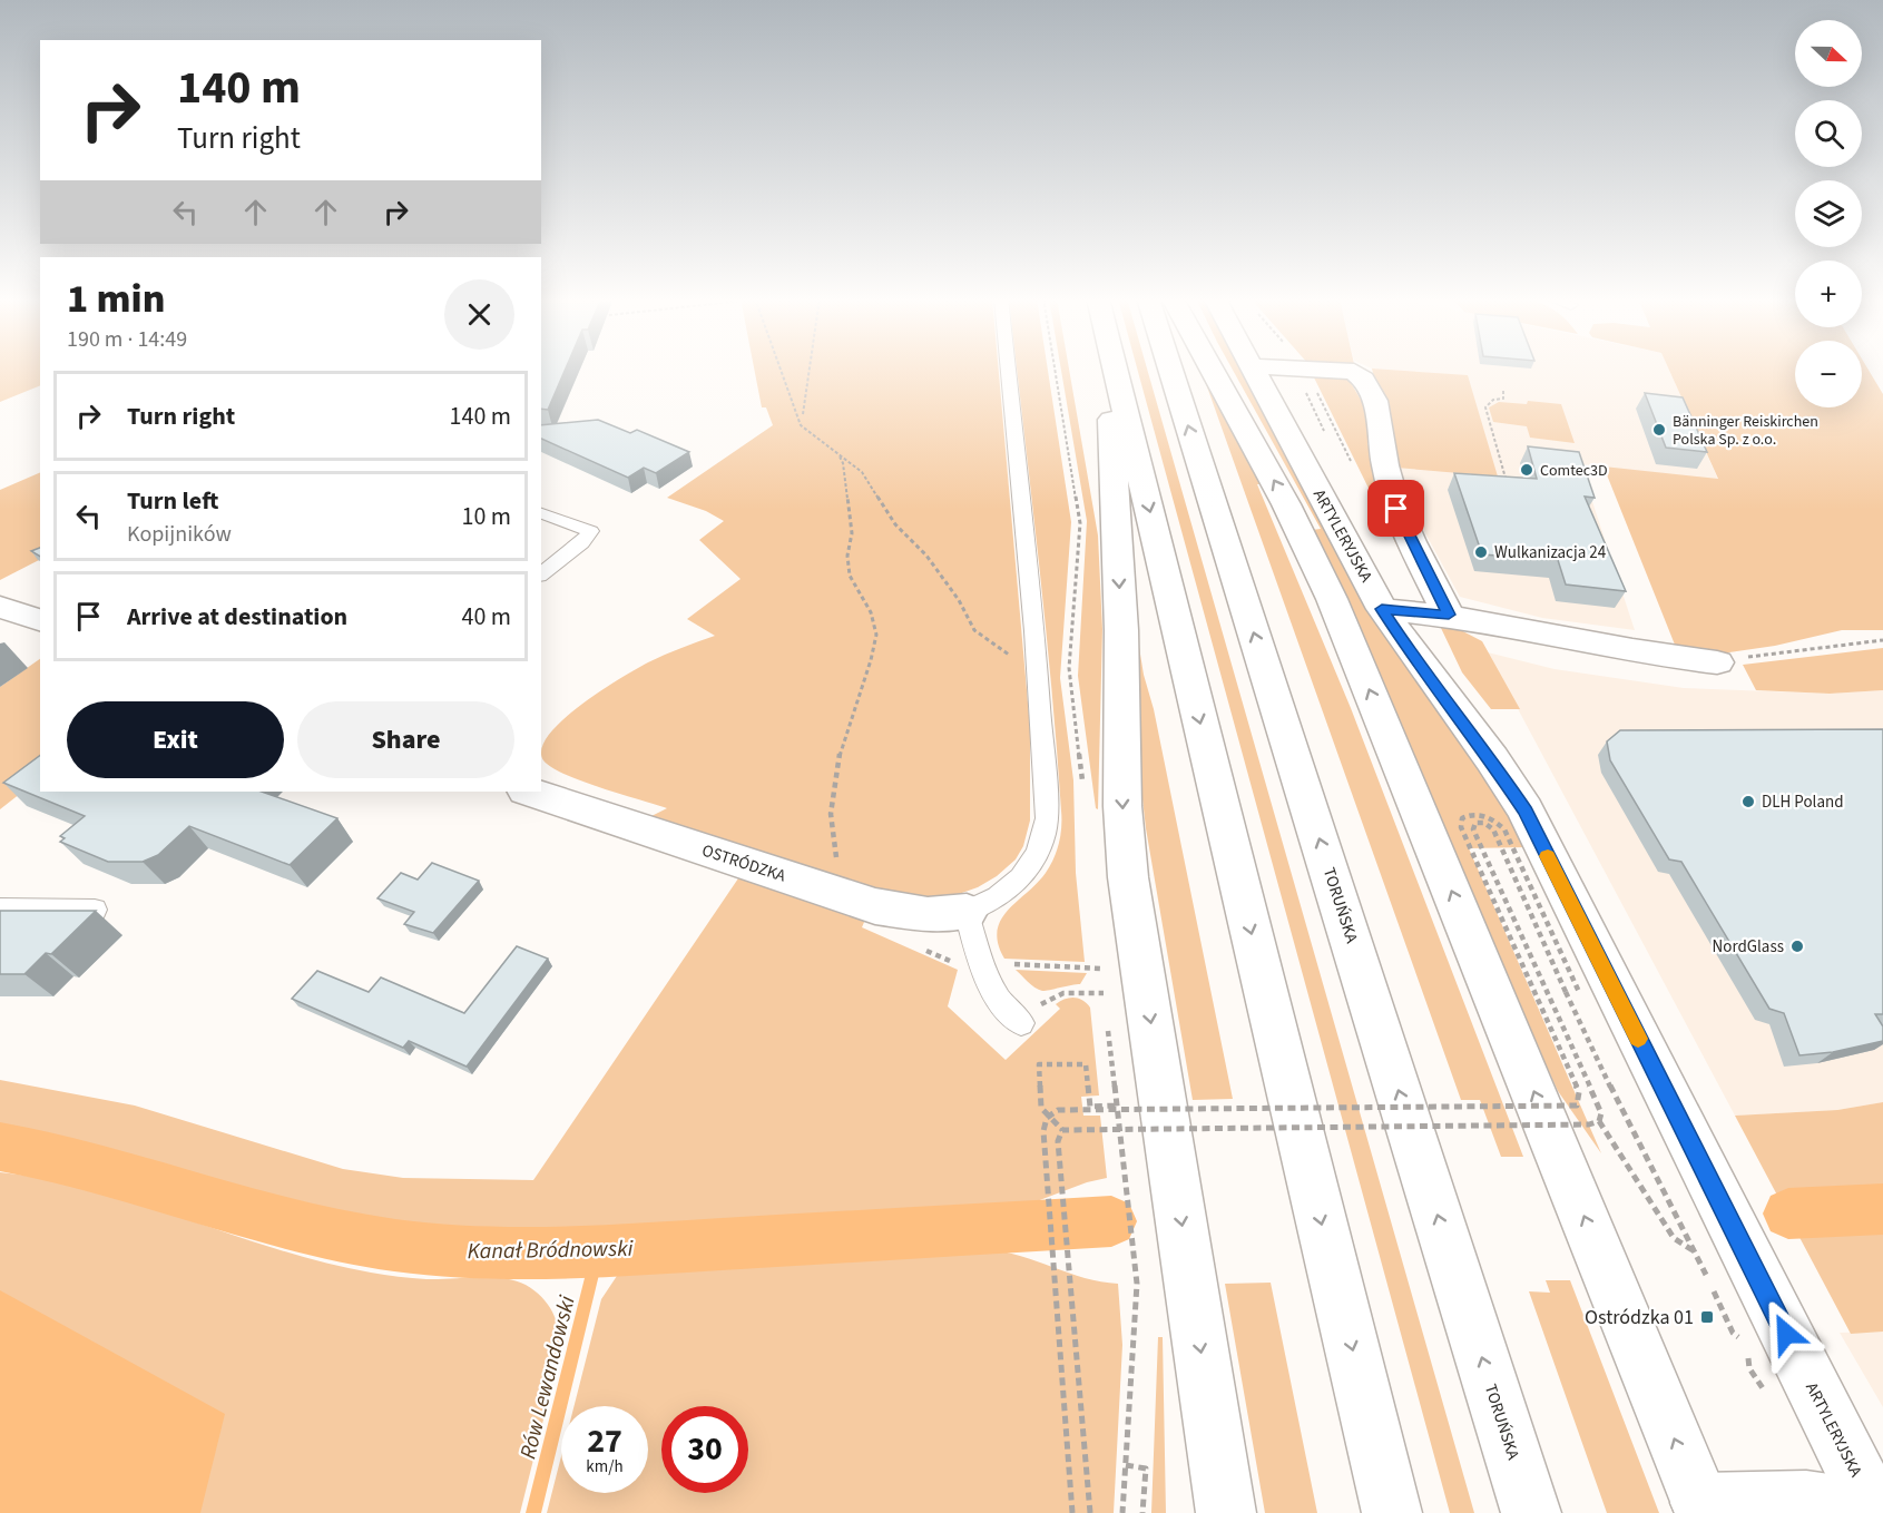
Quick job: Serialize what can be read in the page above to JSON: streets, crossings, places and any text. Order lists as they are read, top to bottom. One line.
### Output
{"streets":{"main road":["ARTYLERYJSKA","OSTRÓDZKA","TORUŃSKA"]},"water":["Kanał Bródnowski","Rów Lewandowski"],"places":{"other":["Bänninger Reiskirchen Polska Sp. z o.o.","Comtec3D","Wulkanizacja 24","DLH Poland","NordGlass"],"transit":["Ostródzka 01"]},"north":"right","page":{"map_buttons":["+","−"],"turn":["140 m","Turn right"],"heading":["1 min","190 m · 14:49"],"list":[{"name":"Turn right","value":"140 m"},{"name":"Turn left","note":"Kopijników","value":"10 m"},{"name":"Arrive at destination","value":"40 m"}],"buttons":["Exit","Share"],"speed":"27 km/h","limit":"30"}}
